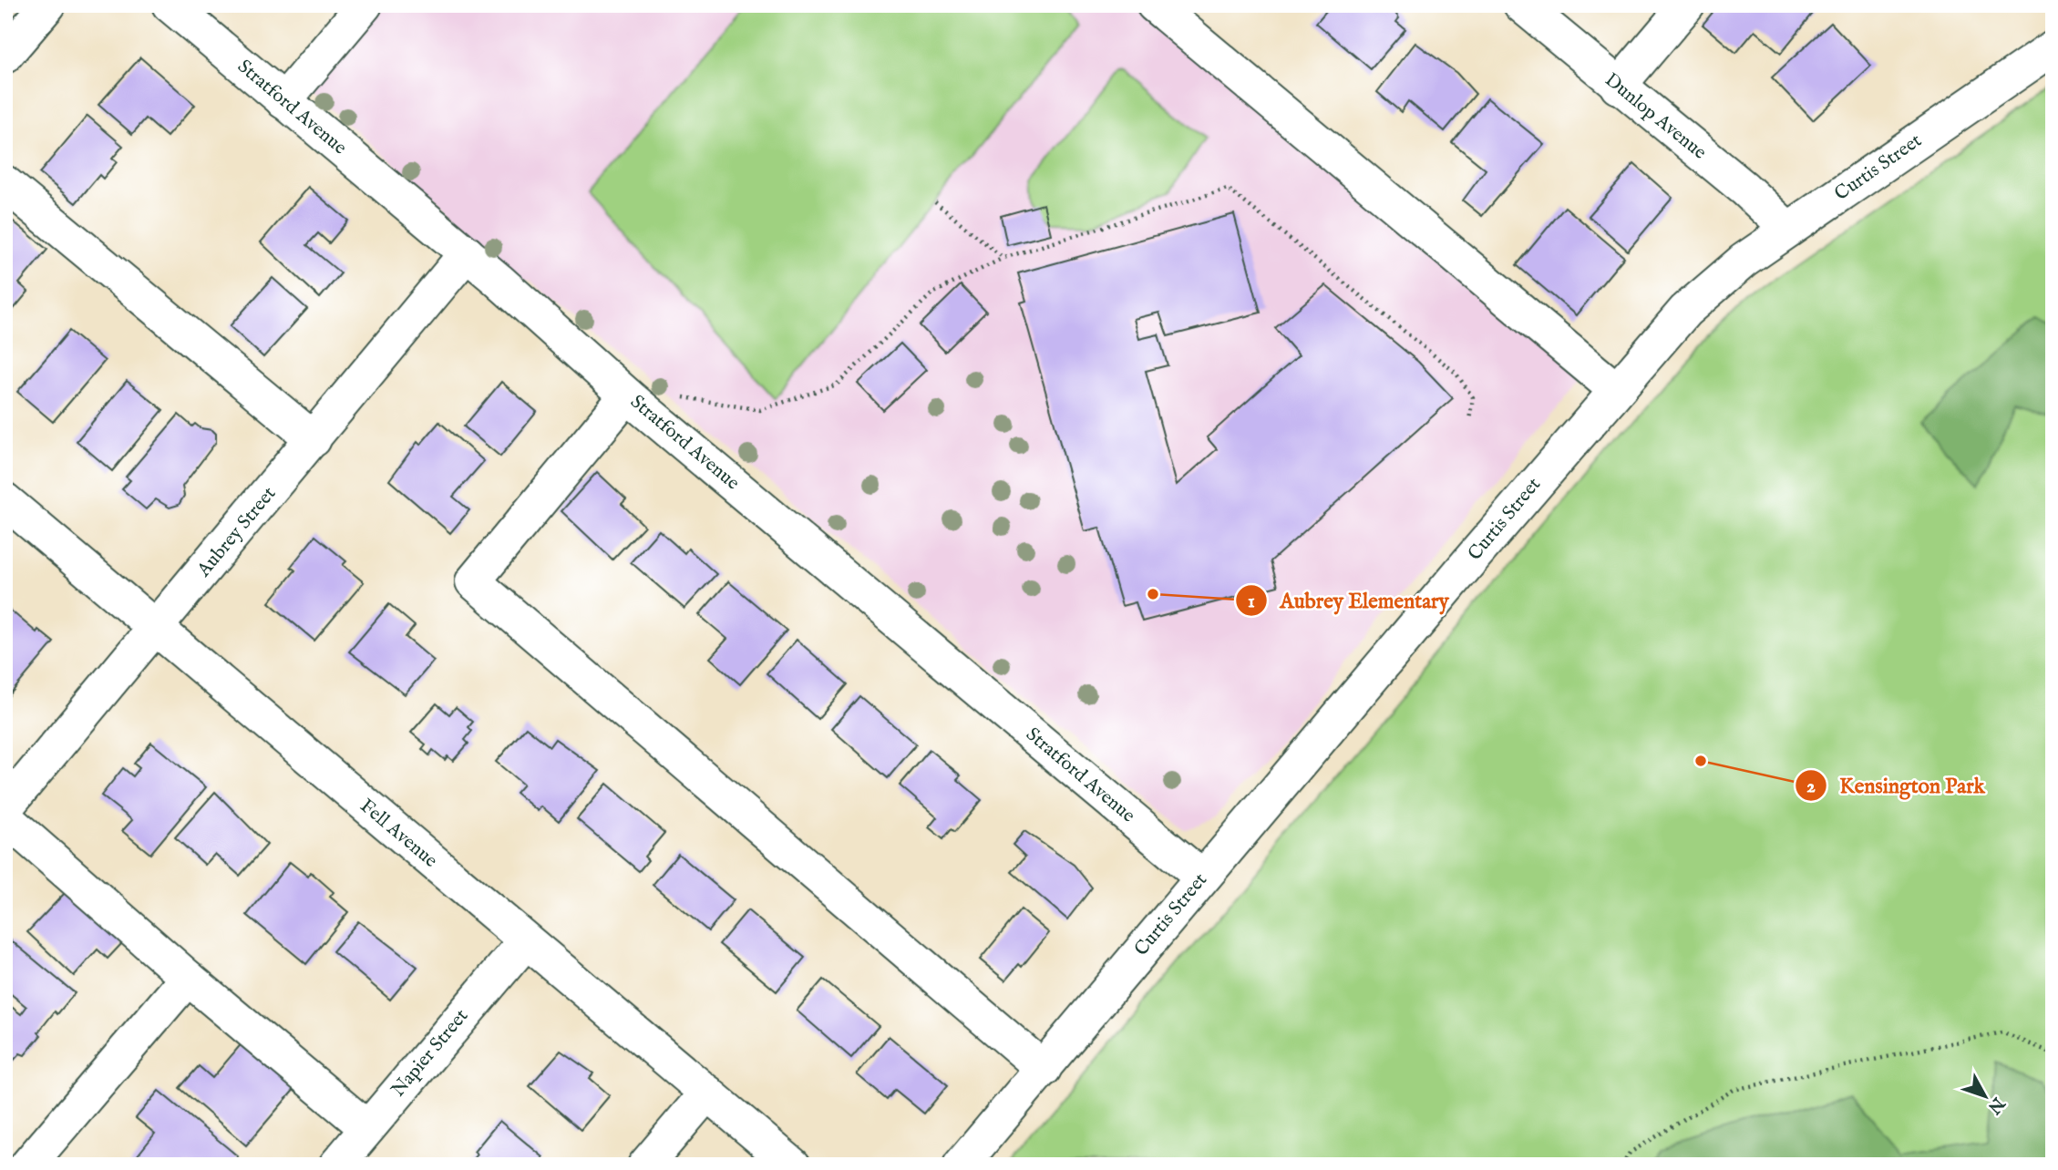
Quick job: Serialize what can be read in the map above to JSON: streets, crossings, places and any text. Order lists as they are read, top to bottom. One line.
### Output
{"streets":{"street":["Stratford Avenue","Dunlop Avenue","Curtis Street","Aubrey Street","Fell Avenue","Napier Street"]},"crossings":[["Stratford Avenue","Curtis Street"],["Stratford Avenue","Aubrey Street"],["Dunlop Avenue","Curtis Street"],["Aubrey Street","Fell Avenue"],["Fell Avenue","Napier Street"]],"places":["Aubrey Elementary","Kensington Park"],"north":"bottom right"}
